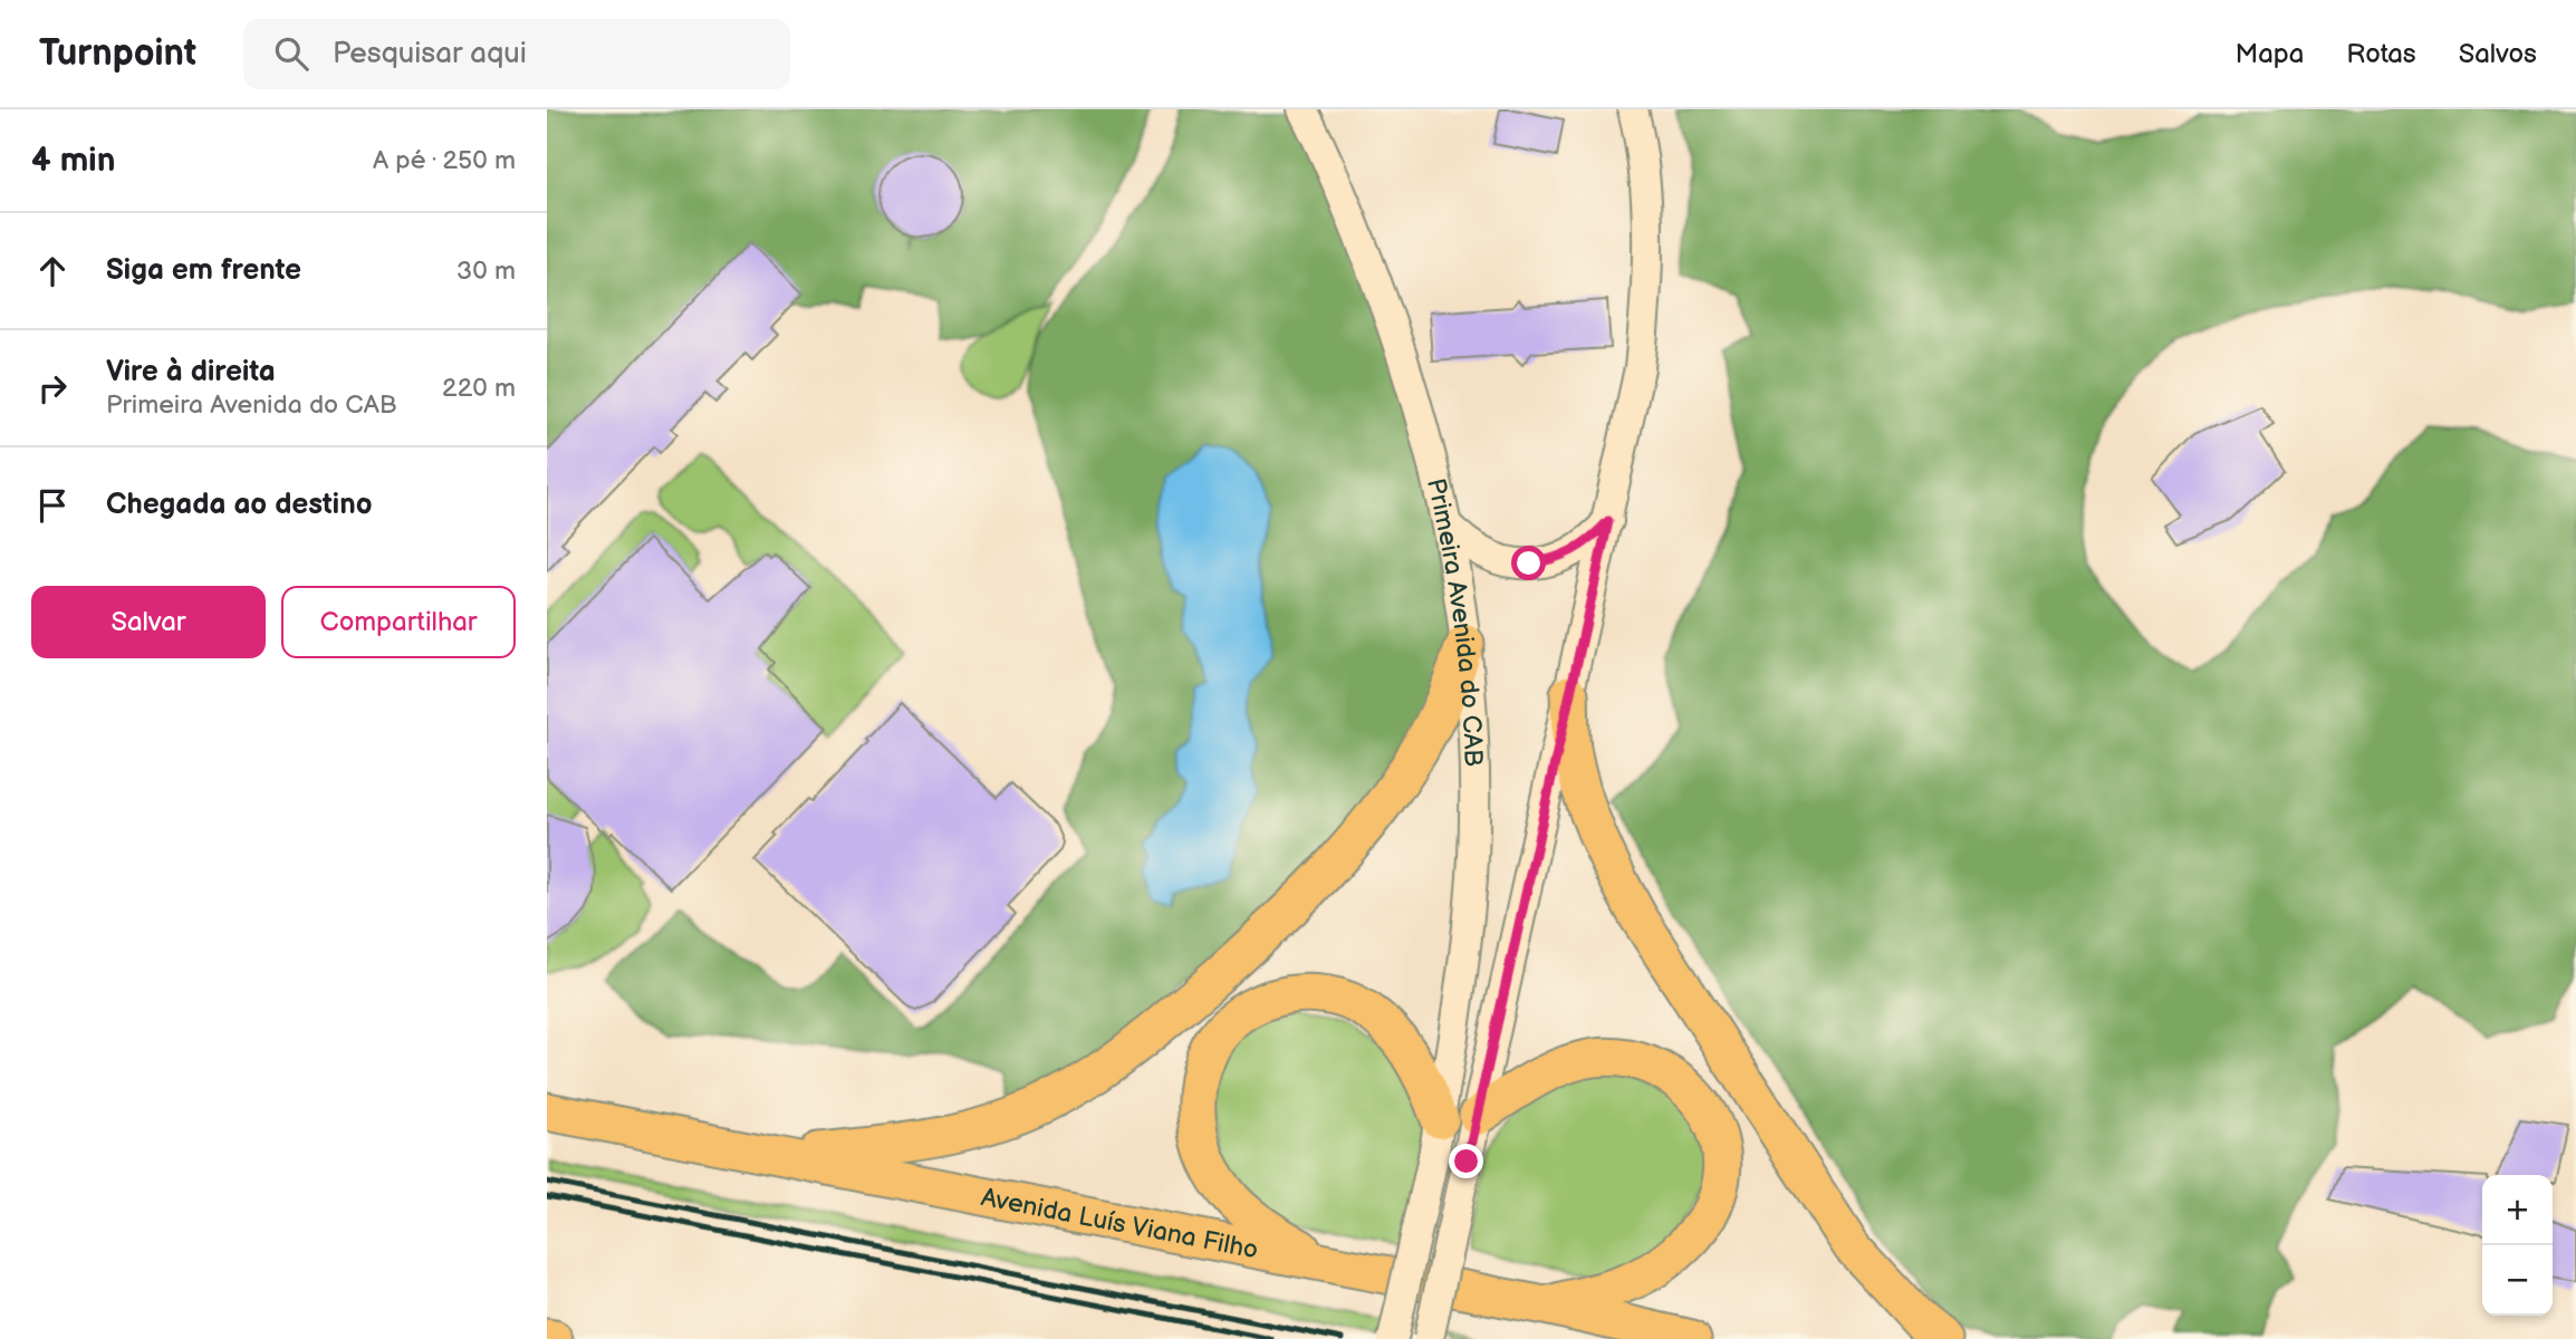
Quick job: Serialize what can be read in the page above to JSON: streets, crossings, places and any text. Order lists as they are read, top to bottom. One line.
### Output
{"streets":{"highway":["Avenida Luís Viana Filho"],"main road":["Primeira Avenida do CAB"]},"page":{"header":"Turnpoint","search":"Pesquisar aqui","nav":["Mapa","Rotas","Salvos"],"heading":["4 min","A pé · 250 m"],"list":[["Siga em frente","30 m"],["Vire à direita","Primeira Avenida do CAB","220 m"],"Chegada ao destino"],"buttons":["Salvar","Compartilhar"],"map_buttons":["+","−"]}}
